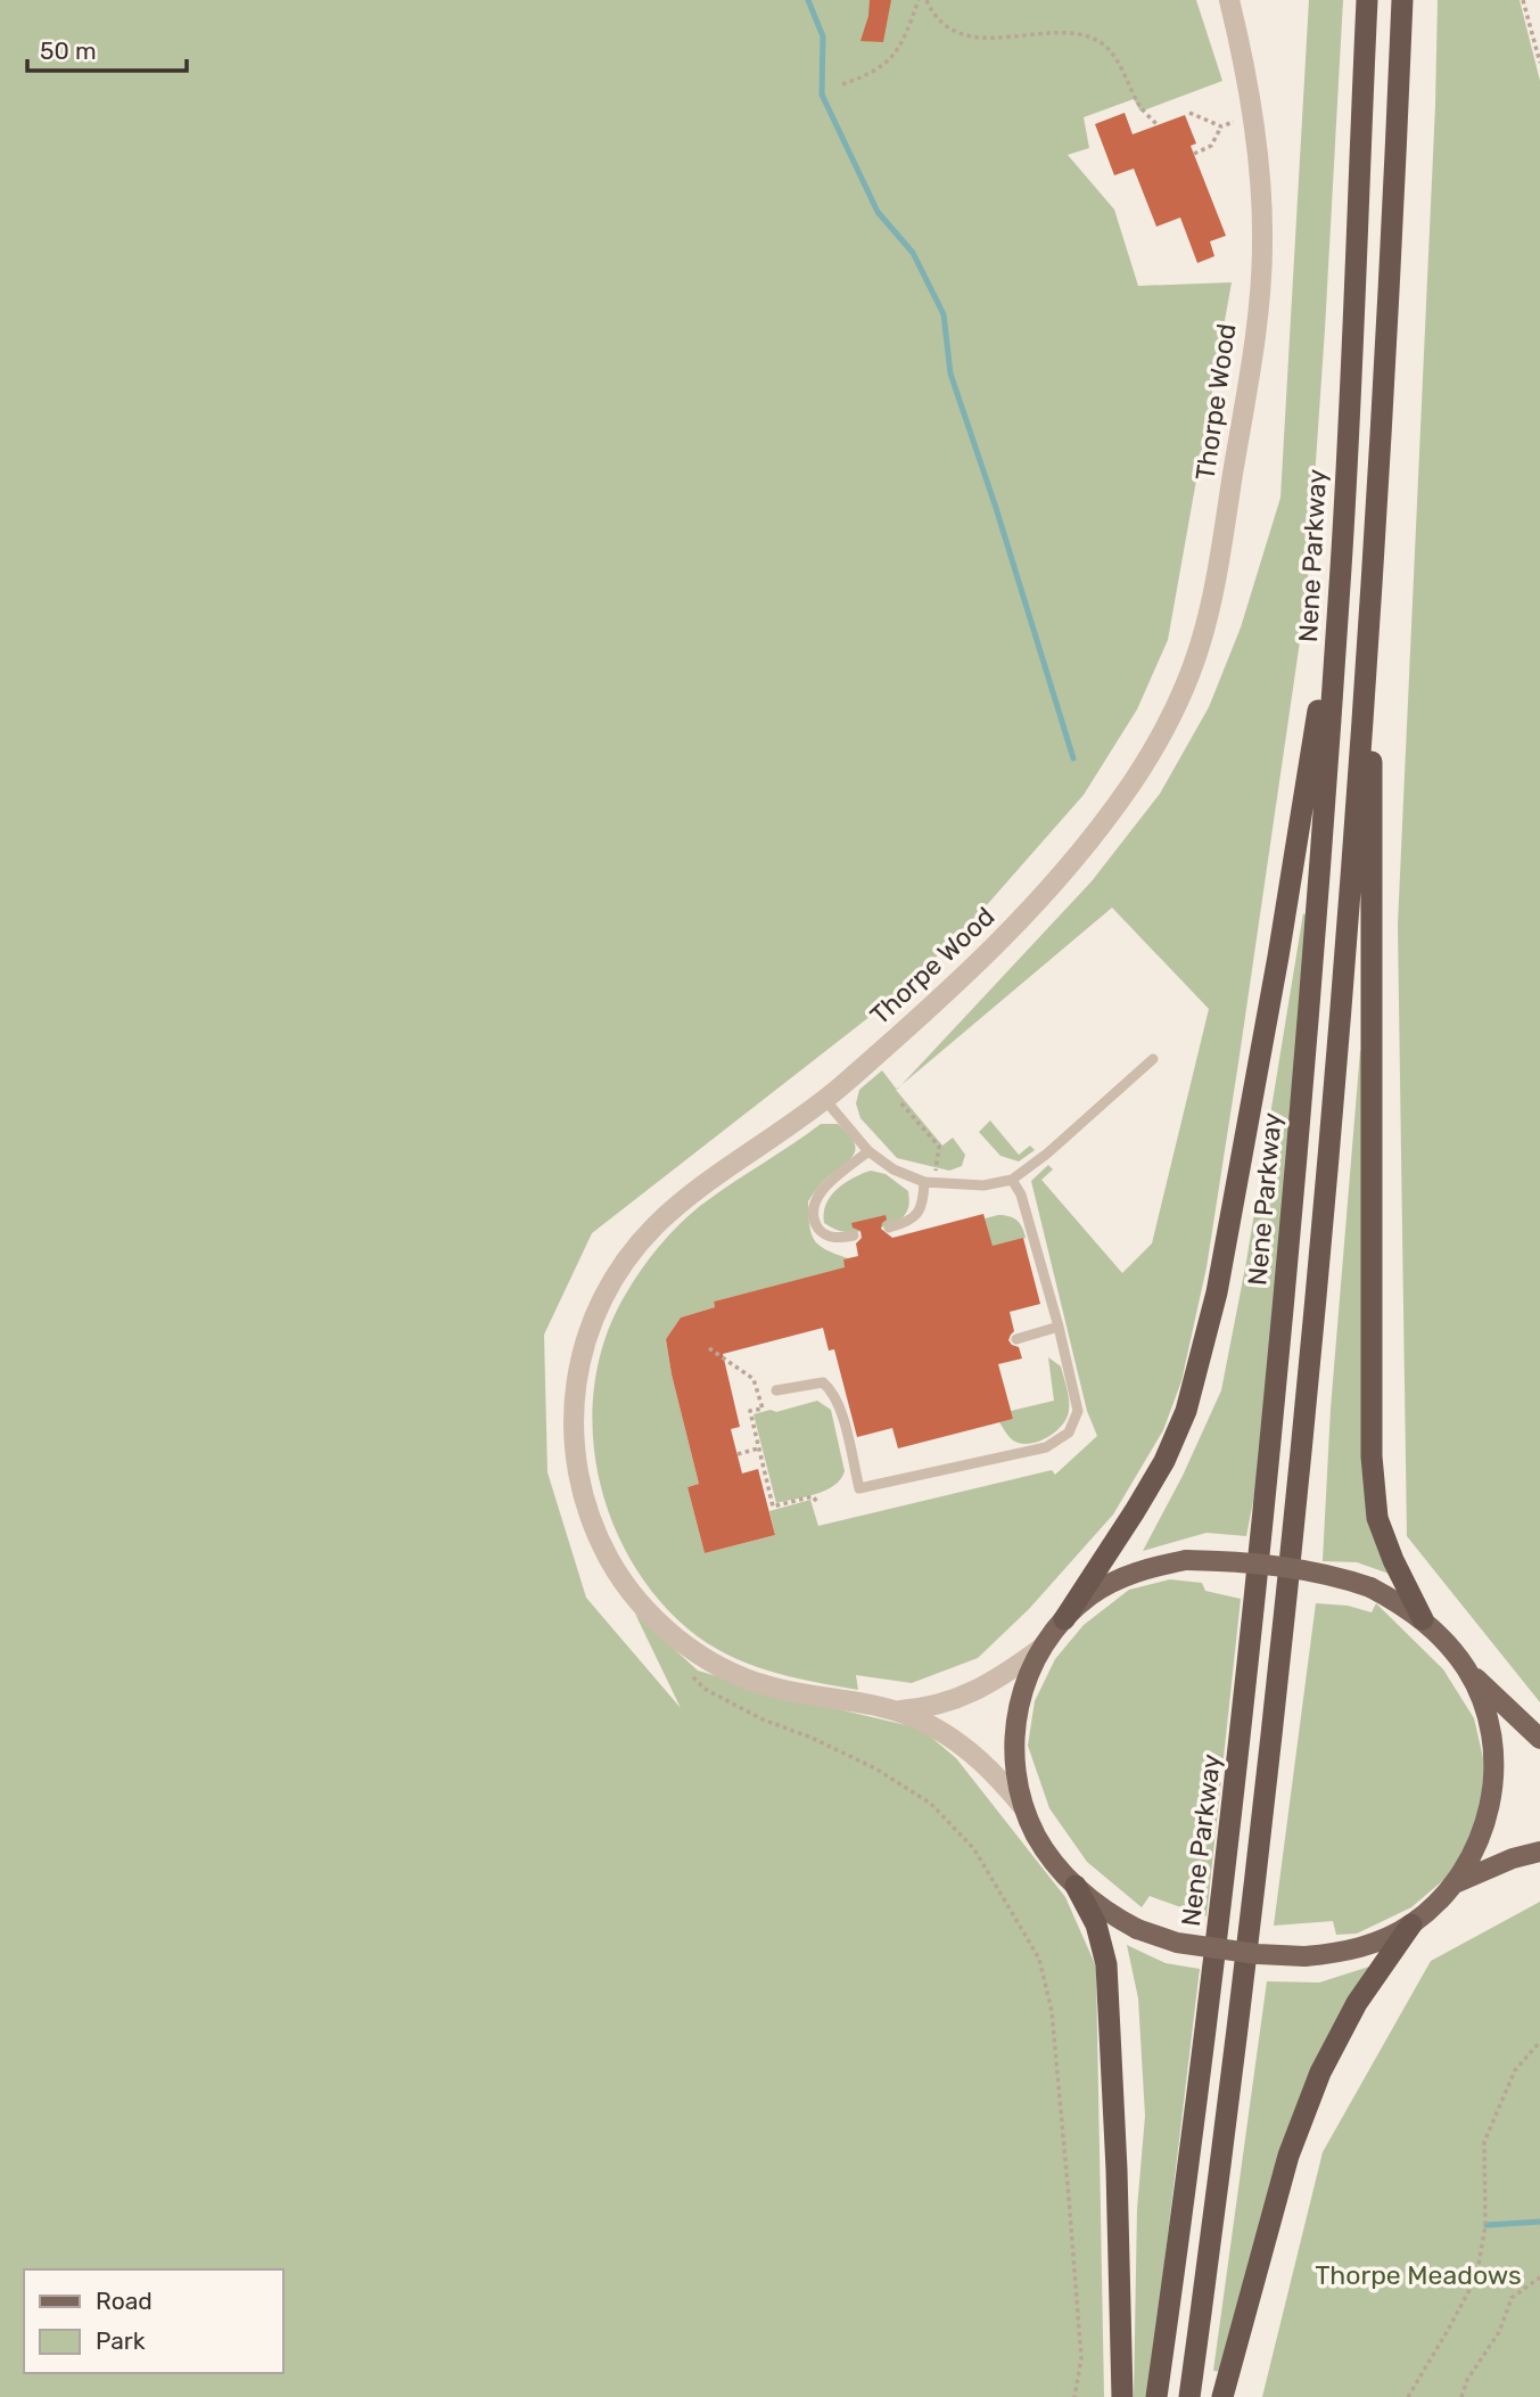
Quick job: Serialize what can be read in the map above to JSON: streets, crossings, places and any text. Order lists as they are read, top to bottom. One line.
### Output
{"streets":{"highway":["Nene Parkway"],"street":["Thorpe Wood"]},"parks":["Thorpe Meadows"],"legend":["Road","Park"],"scale_bar":"50 m"}
